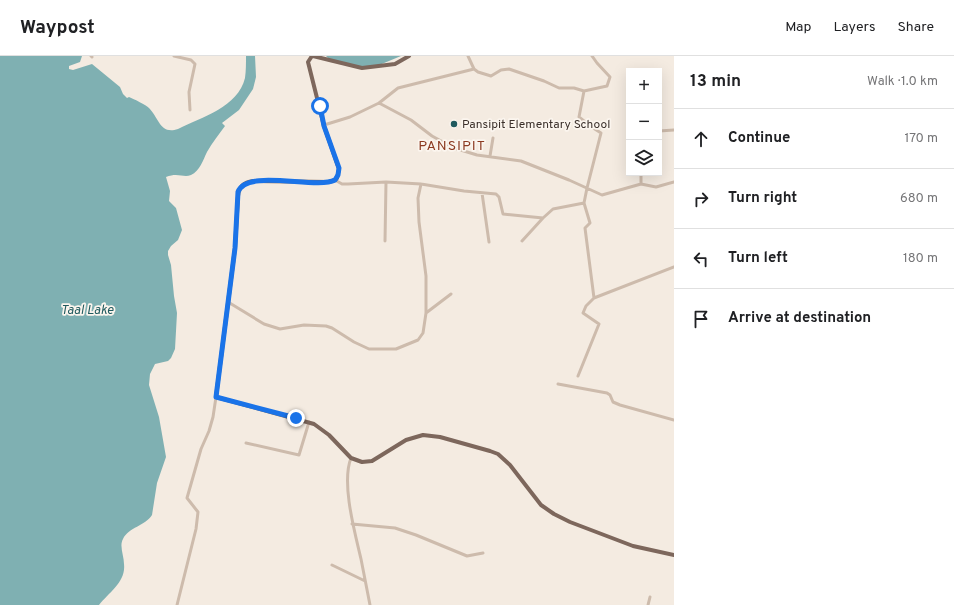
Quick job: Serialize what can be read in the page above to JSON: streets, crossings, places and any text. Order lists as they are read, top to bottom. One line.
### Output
{"districts":["PANSIPIT"],"water":["Taal Lake"],"places":["Pansipit Elementary School"],"page":{"header":"Waypost","nav":["Map","Layers","Share"],"heading":["13 min","Walk · 1.0 km"],"map_buttons":["+","−"],"list":[["Continue","170 m"],["Turn right","680 m"],["Turn left","180 m"],"Arrive at destination"]}}
